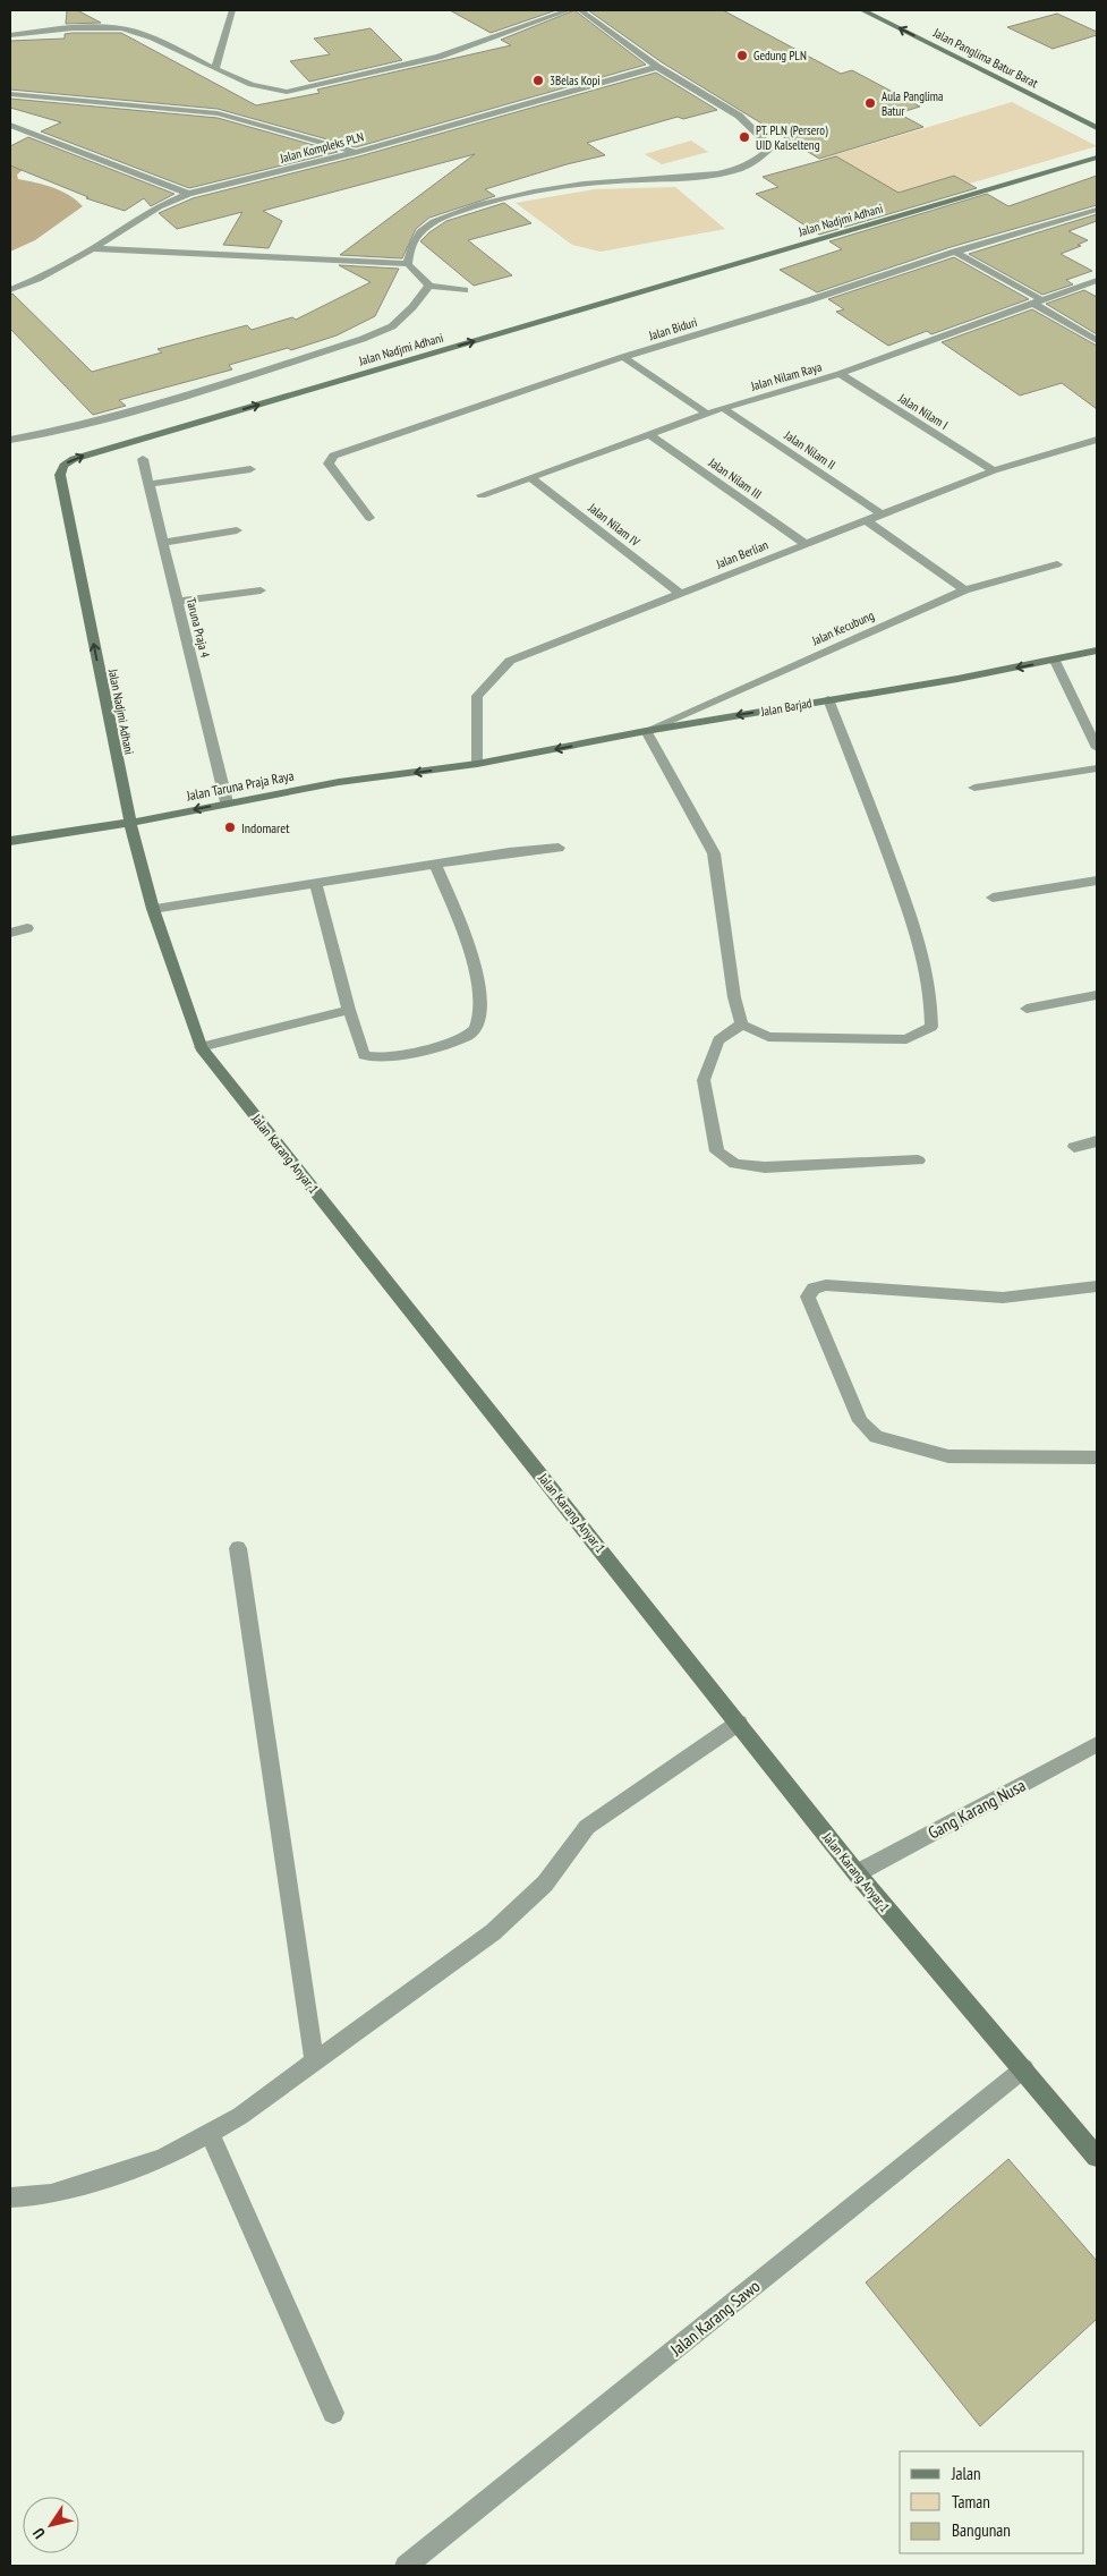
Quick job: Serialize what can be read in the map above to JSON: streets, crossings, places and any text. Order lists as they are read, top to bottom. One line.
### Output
{"streets":{"main road":["Jalan Panglima Batur Barat","Jalan Nadjmi Adhani","Jalan Barjad","Jalan Taruna Praja Raya","Jalan Karang Anyar 1"],"street":["Jalan Kompleks PLN","Jalan Biduri","Jalan Nilam Raya","Jalan Nilam I","Jalan Nilam II","Jalan Nilam III","Jalan Nilam IV","Jalan Berlian","Taruna Praja 4","Jalan Kecubung","Gang Karang Nusa","Jalan Karang Sawo"]},"crossings":[["Jalan Nadjmi Adhani","Jalan Taruna Praja Raya"],["Jalan Nadjmi Adhani","Jalan Karang Anyar 1"],["Jalan Nilam Raya","Jalan Nilam I"],["Jalan Nilam Raya","Jalan Nilam II"],["Jalan Nilam Raya","Jalan Nilam III"],["Jalan Nilam Raya","Jalan Nilam IV"],["Jalan Nilam I","Jalan Berlian"],["Jalan Nilam II","Jalan Berlian"],["Jalan Nilam III","Jalan Berlian"],["Jalan Nilam IV","Jalan Berlian"],["Jalan Berlian","Jalan Barjad"],["Jalan Berlian","Jalan Taruna Praja Raya"],["Taruna Praja 4","Jalan Taruna Praja Raya"],["Jalan Kecubung","Jalan Barjad"],["Jalan Barjad","Jalan Taruna Praja Raya"],["Jalan Taruna Praja Raya","Jalan Karang Anyar 1"],["Jalan Karang Anyar 1","Gang Karang Nusa"],["Jalan Karang Anyar 1","Jalan Karang Sawo"]],"one_way":["Jalan Nadjmi Adhani","Jalan Barjad","Jalan Taruna Praja Raya"],"places":["Gedung PLN","3Belas Kopi","Aula Panglima Batur","PT. PLN (Persero) UID Kalselteng","Indomaret"],"legend":["Jalan","Taman","Bangunan"],"north":"bottom left"}
